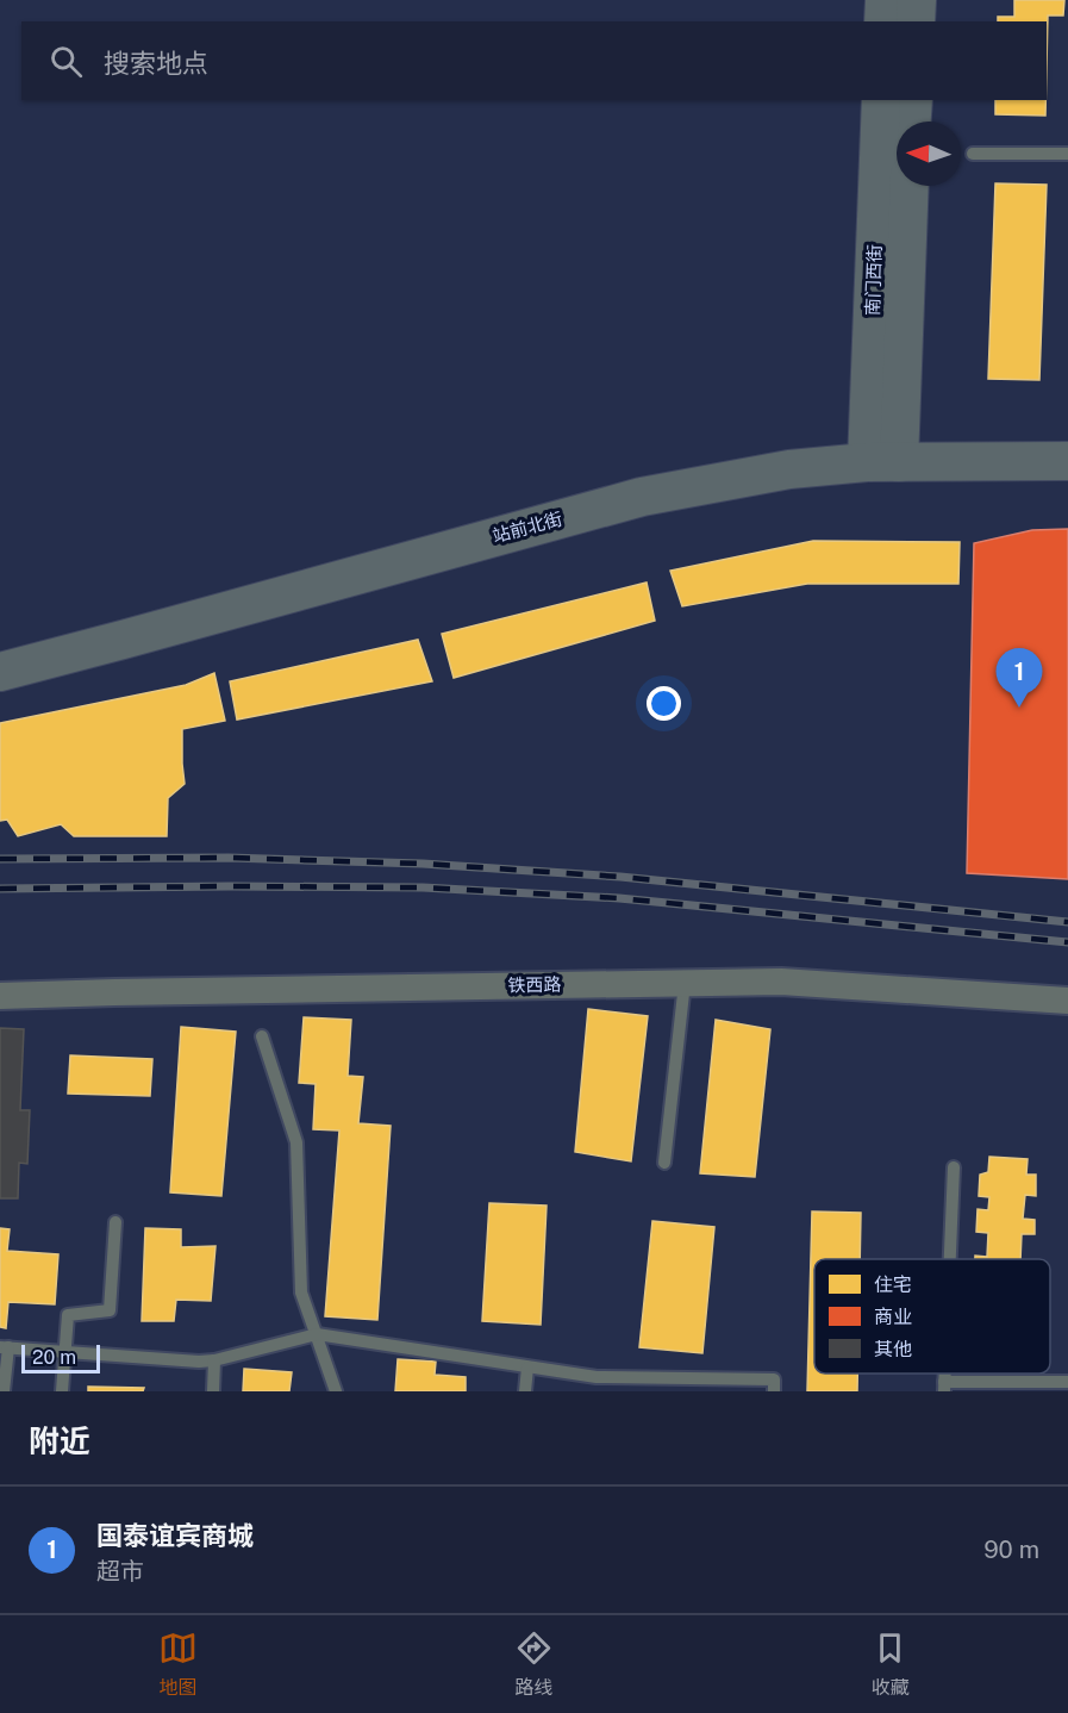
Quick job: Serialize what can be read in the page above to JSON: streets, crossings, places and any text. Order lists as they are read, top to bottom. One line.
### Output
{"streets":{"main road":["南门西街","站前北街"],"street":["铁西路"]},"crossings":[["南门西街","站前北街"]],"legend":["住宅","商业","其他"],"scale_bar":"20 m","north":"left","page":{"search":"搜索地点","pins":"1","scale":"20 m","heading":"附近","list":[{"mark":"1","name":"国泰谊宾商城","note":"超市","value":"90 m"}],"nav":["地图","路线","收藏"]}}
